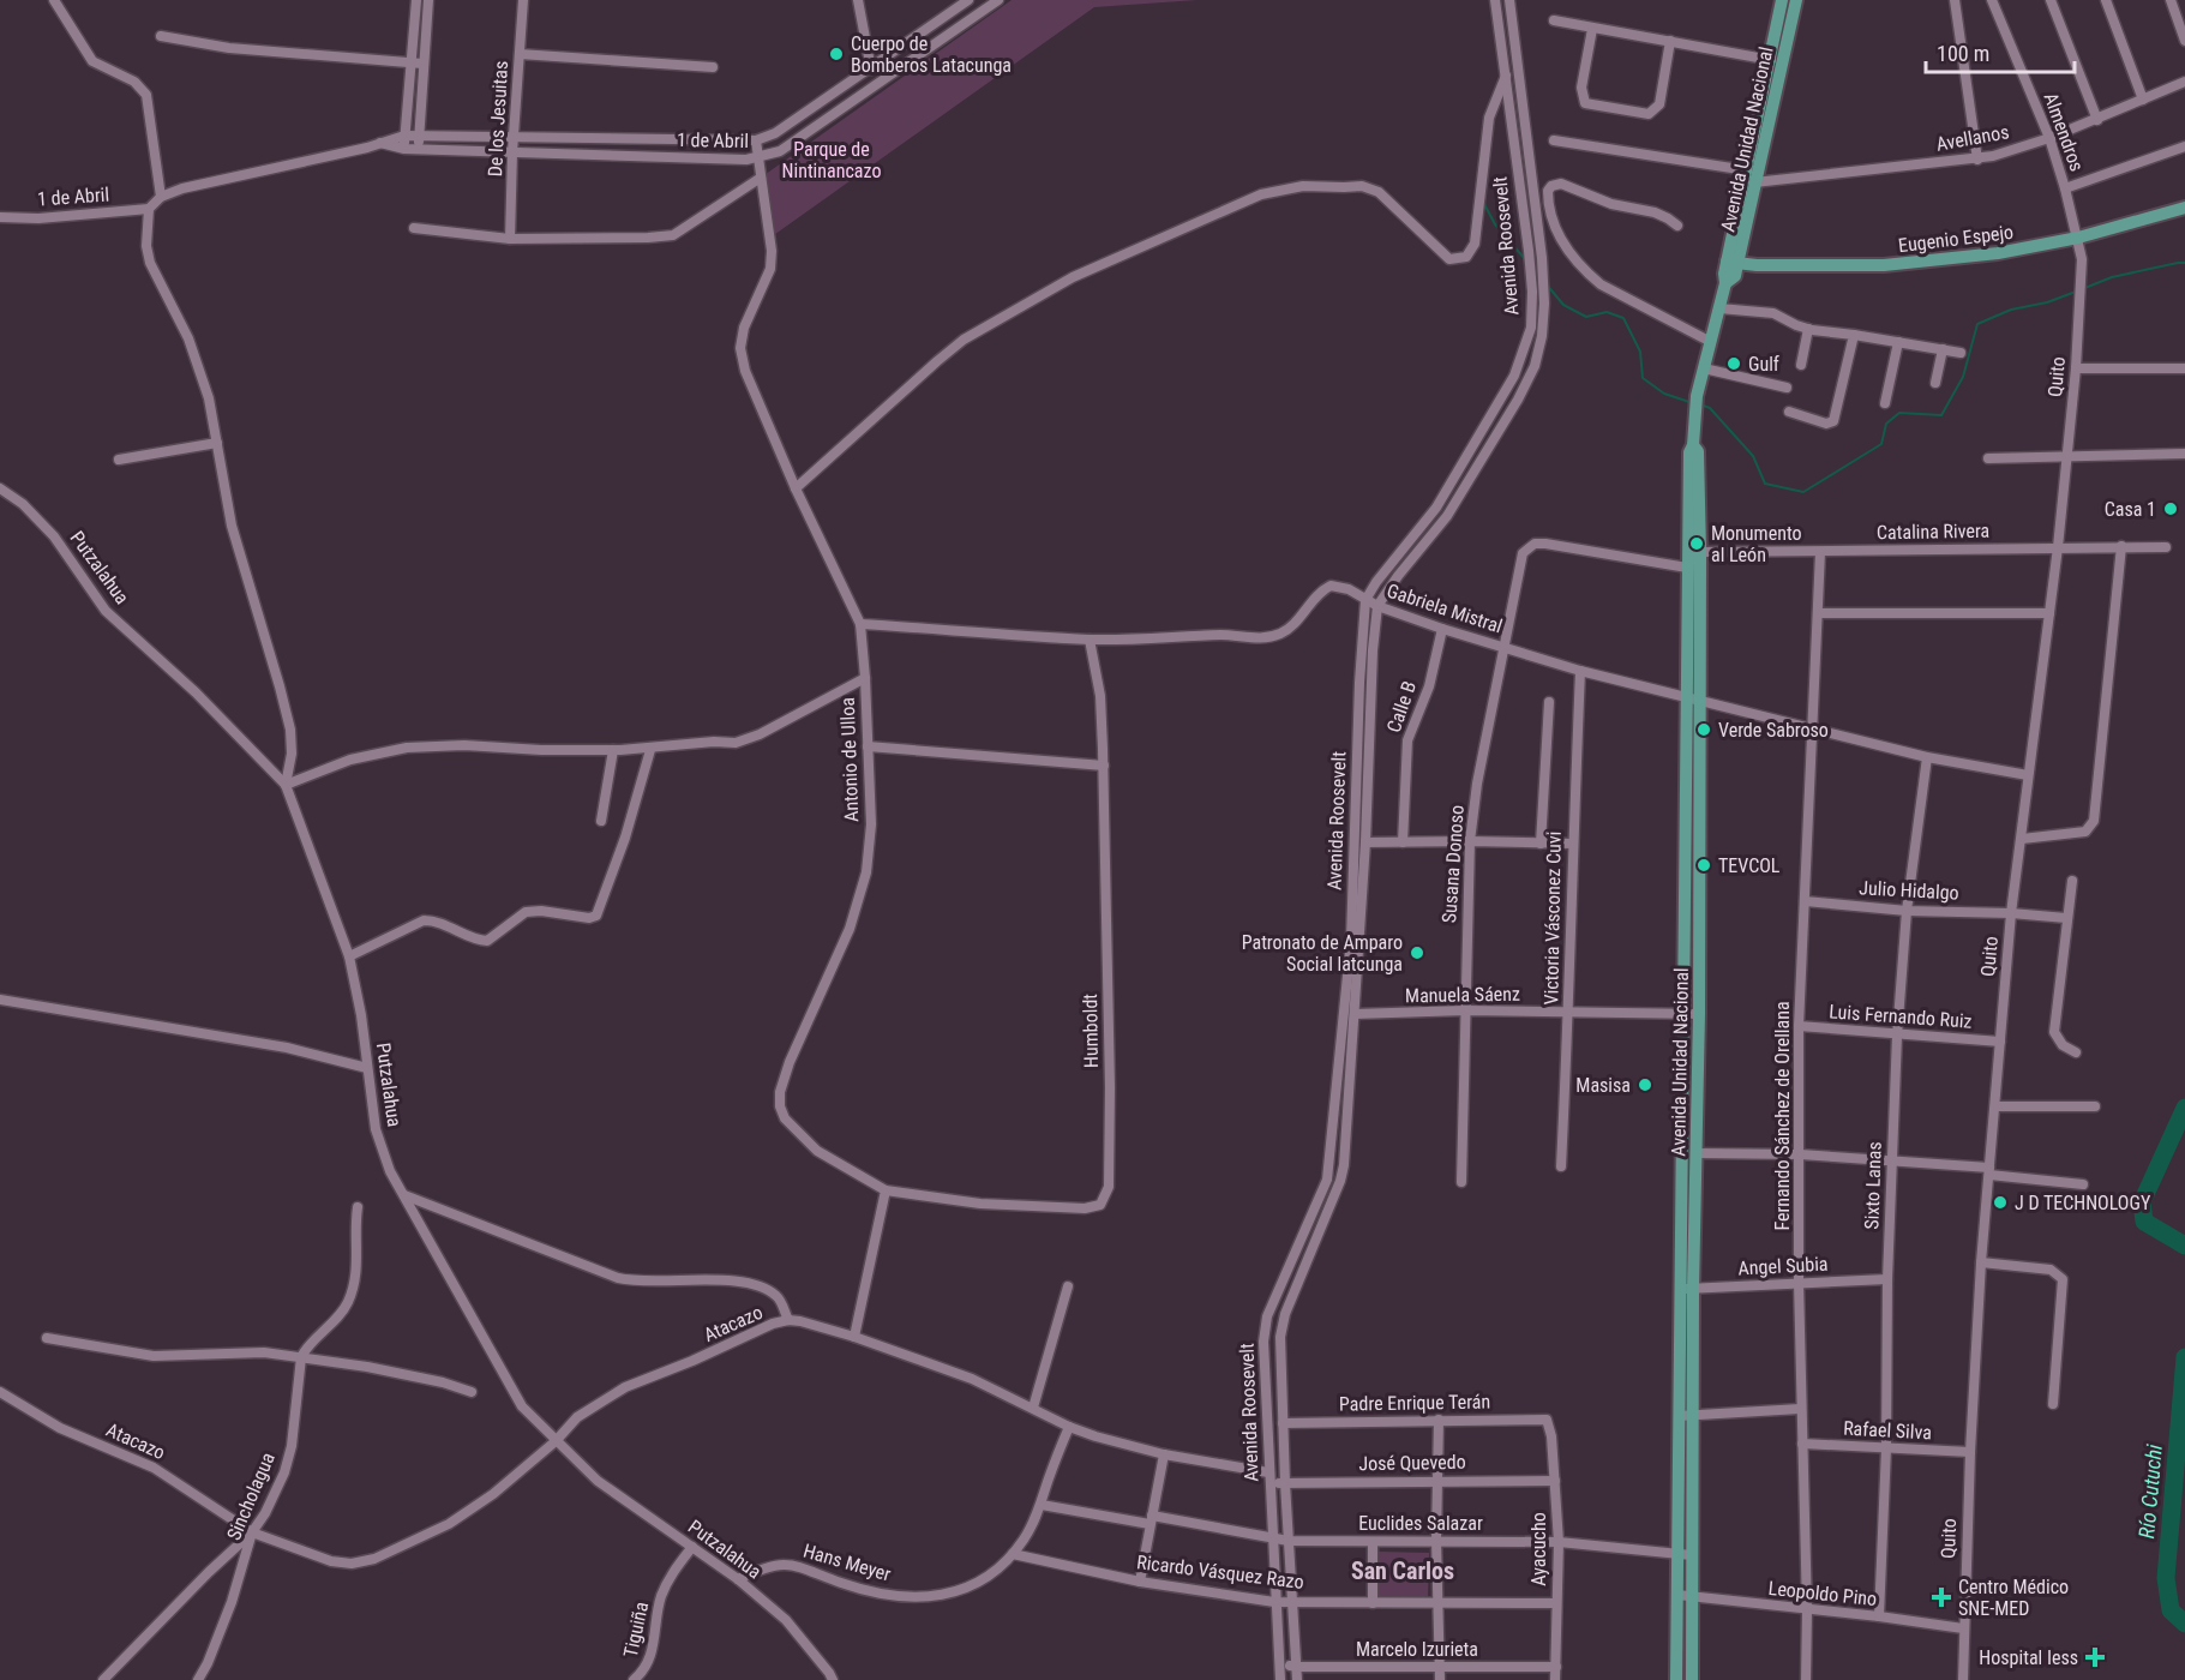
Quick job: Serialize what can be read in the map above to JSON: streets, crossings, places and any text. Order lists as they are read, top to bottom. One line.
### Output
{"streets":{"main road":["Avenida Unidad Nacional","Eugenio Espejo"],"street":["De los Jesuitas","Almendros","Avellanos","1 de Abril","Avenida Roosevelt","Quito","Catalina Rivera","Putzalahua","Gabriela Mistral","Calle B","Antonio de Ulloa","Susana Donoso","Julio Hidalgo","Victoria Vásconez Cuvi","Manuela Sáenz","Luis Fernando Ruiz","Humboldt","Fernando Sánchez de Orellana","Sixto Lanas","Angel Subia","Atacazo","Padre Enrique Terán","Rafael Silva","José Quevedo","Sincholagua","Euclides Salazar","Ayacucho","Hans Meyer","Ricardo Vásquez Razo","Leopoldo Pino","Tiguiña","Marcelo Izurieta"]},"crossings":[["De los Jesuitas","1 de Abril"],["Almendros","Avellanos"],["Almendros","Eugenio Espejo"],["Almendros","Quito"],["Avellanos","Avenida Unidad Nacional"],["Avenida Unidad Nacional","Eugenio Espejo"],["Avenida Unidad Nacional","Catalina Rivera"],["Avenida Unidad Nacional","Gabriela Mistral"],["Avenida Unidad Nacional","Susana Donoso"],["Avenida Unidad Nacional","Manuela Sáenz"],["Avenida Unidad Nacional","Angel Subia"],["Avenida Unidad Nacional","Euclides Salazar"],["Avenida Unidad Nacional","Leopoldo Pino"],["1 de Abril","Antonio de Ulloa"],["Eugenio Espejo","Quito"],["Avenida Roosevelt","Gabriela Mistral"],["Avenida Roosevelt","Manuela Sáenz"],["Avenida Roosevelt","Atacazo"],["Avenida Roosevelt","Padre Enrique Terán"],["Avenida Roosevelt","José Quevedo"],["Avenida Roosevelt","Euclides Salazar"],["Avenida Roosevelt","Ricardo Vásquez Razo"],["Avenida Roosevelt","Marcelo Izurieta"],["Quito","Catalina Rivera"],["Quito","Gabriela Mistral"],["Quito","Julio Hidalgo"],["Quito","Luis Fernando Ruiz"],["Quito","Rafael Silva"],["Quito","Leopoldo Pino"],["Catalina Rivera","Fernando Sánchez de Orellana"],["Putzalahua","Atacazo"],["Putzalahua","Hans Meyer"],["Putzalahua","Tiguiña"],["Gabriela Mistral","Calle B"],["Gabriela Mistral","Antonio de Ulloa"],["Gabriela Mistral","Susana Donoso"],["Gabriela Mistral","Victoria Vásconez Cuvi"],["Gabriela Mistral","Humboldt"],["Gabriela Mistral","Fernando Sánchez de Orellana"],["Gabriela Mistral","Sixto Lanas"],["Antonio de Ulloa","Humboldt"],["Susana Donoso","Manuela Sáenz"],["Julio Hidalgo","Fernando Sánchez de Orellana"],["Julio Hidalgo","Sixto Lanas"],["Victoria Vásconez Cuvi","Manuela Sáenz"],["Luis Fernando Ruiz","Fernando Sánchez de Orellana"],["Luis Fernando Ruiz","Sixto Lanas"],["Fernando Sánchez de Orellana","Angel Subia"],["Fernando Sánchez de Orellana","Rafael Silva"],["Fernando Sánchez de Orellana","Leopoldo Pino"],["Sixto Lanas","Angel Subia"],["Sixto Lanas","Rafael Silva"],["Sixto Lanas","Leopoldo Pino"],["Atacazo","José Quevedo"],["Atacazo","Sincholagua"],["Atacazo","Hans Meyer"],["Padre Enrique Terán","Ayacucho"],["José Quevedo","Ayacucho"],["Euclides Salazar","Ayacucho"],["Euclides Salazar","Hans Meyer"],["Ayacucho","Ricardo Vásquez Razo"],["Ayacucho","Marcelo Izurieta"],["Hans Meyer","Ricardo Vásquez Razo"]],"districts":["San Carlos"],"water":["Río Cutuchi"],"parks":["Parque de Nintinancazo"],"places":{"other":["Cuerpo de Bomberos Latacunga","Gulf","Casa 1","Monumento al León","Verde Sabroso","TEVCOL","Patronato de Amparo Social latcunga","Masisa","J D TECHNOLOGY"],"health":["Centro Médico SNE-MED","Hospital Iess"]},"scale_bar":"100 m"}
